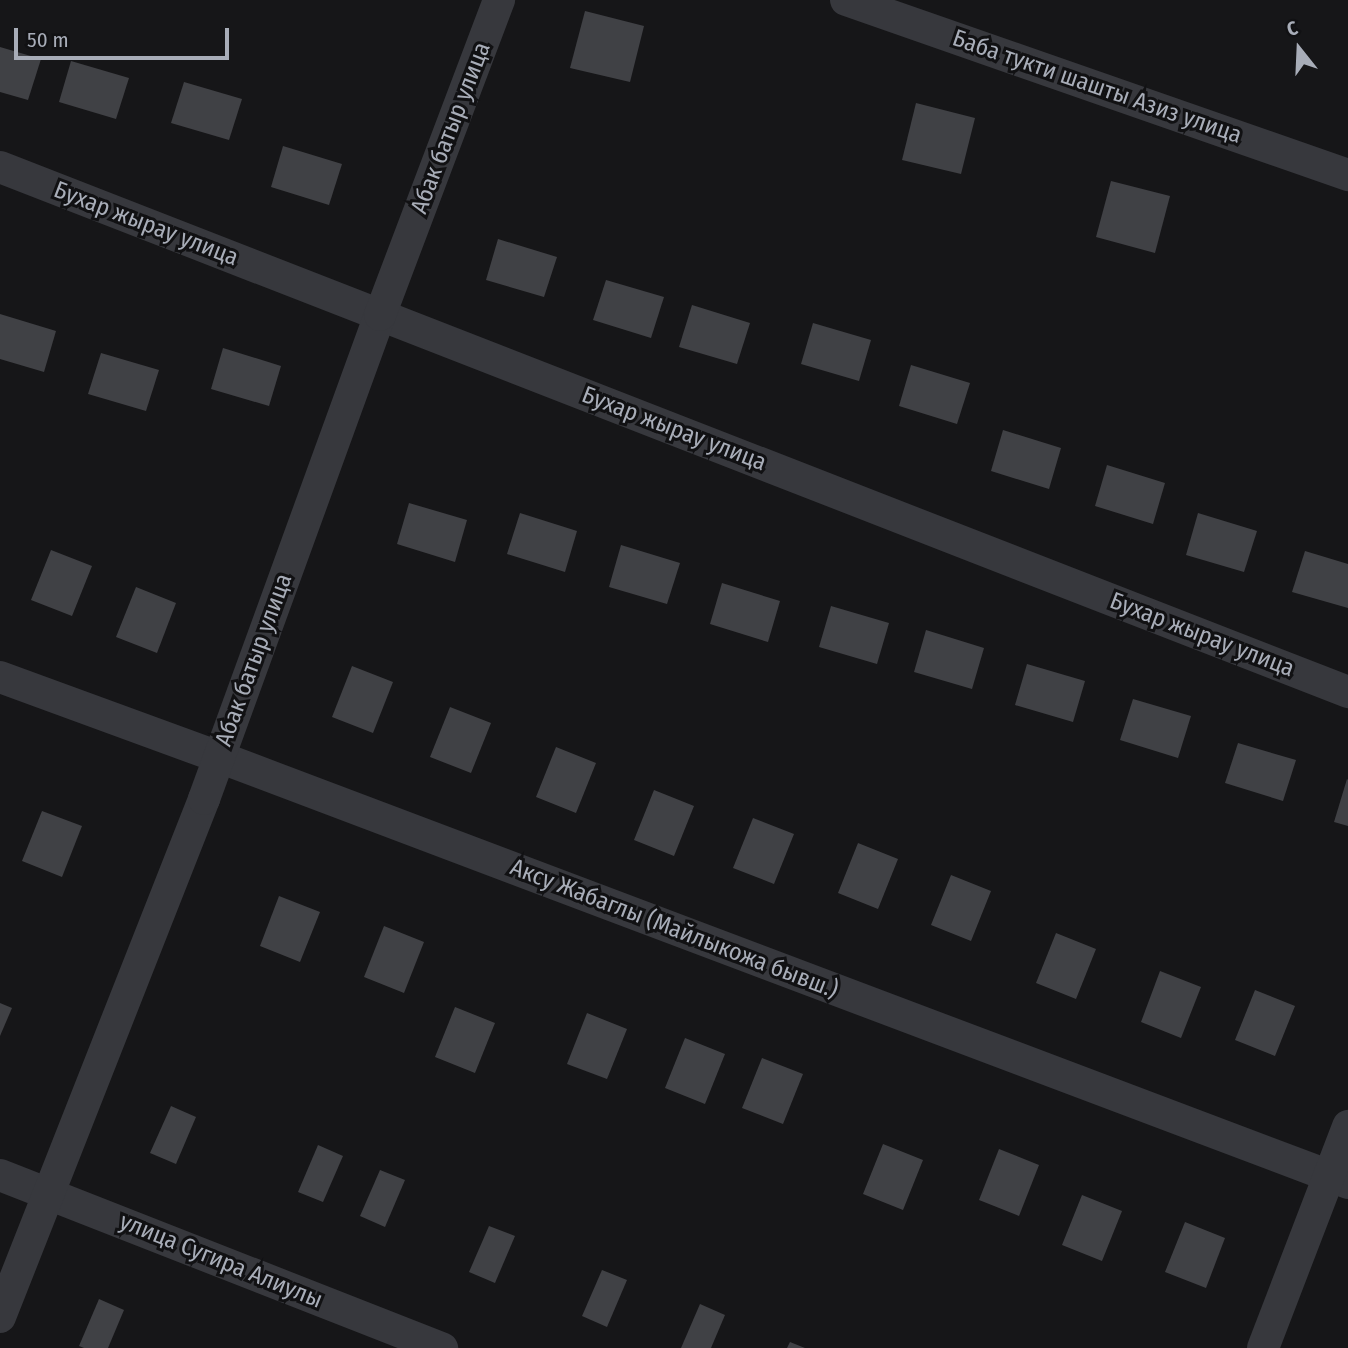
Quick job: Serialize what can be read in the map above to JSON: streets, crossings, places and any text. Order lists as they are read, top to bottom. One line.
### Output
{"streets":{"street":["Баба тукти шашты Азиз улица","Абак батыр улица","Бухар жырау улица","Аксу Жабаглы (Майлыкожа бывш.)","улица Сугира Алиулы"]},"crossings":[["Абак батыр улица","Бухар жырау улица"],["Абак батыр улица","Аксу Жабаглы (Майлыкожа бывш.)"],["Абак батыр улица","улица Сугира Алиулы"]],"scale_bar":"50 m","north":"top"}
